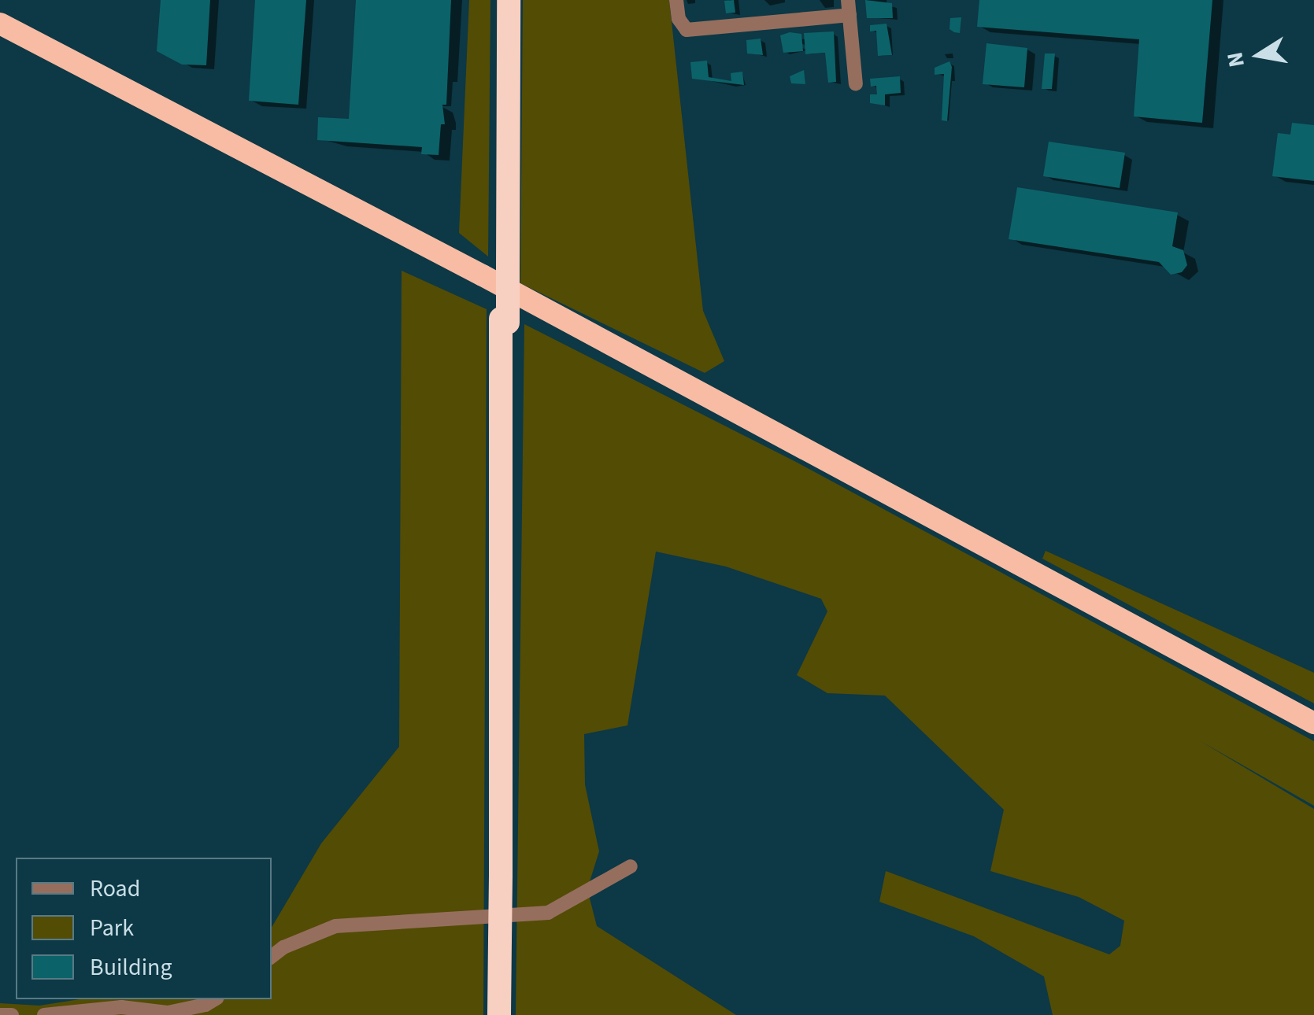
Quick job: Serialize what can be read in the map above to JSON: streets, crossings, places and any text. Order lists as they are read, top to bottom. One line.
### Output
{"legend":["Road","Park","Building"],"north":"left"}
